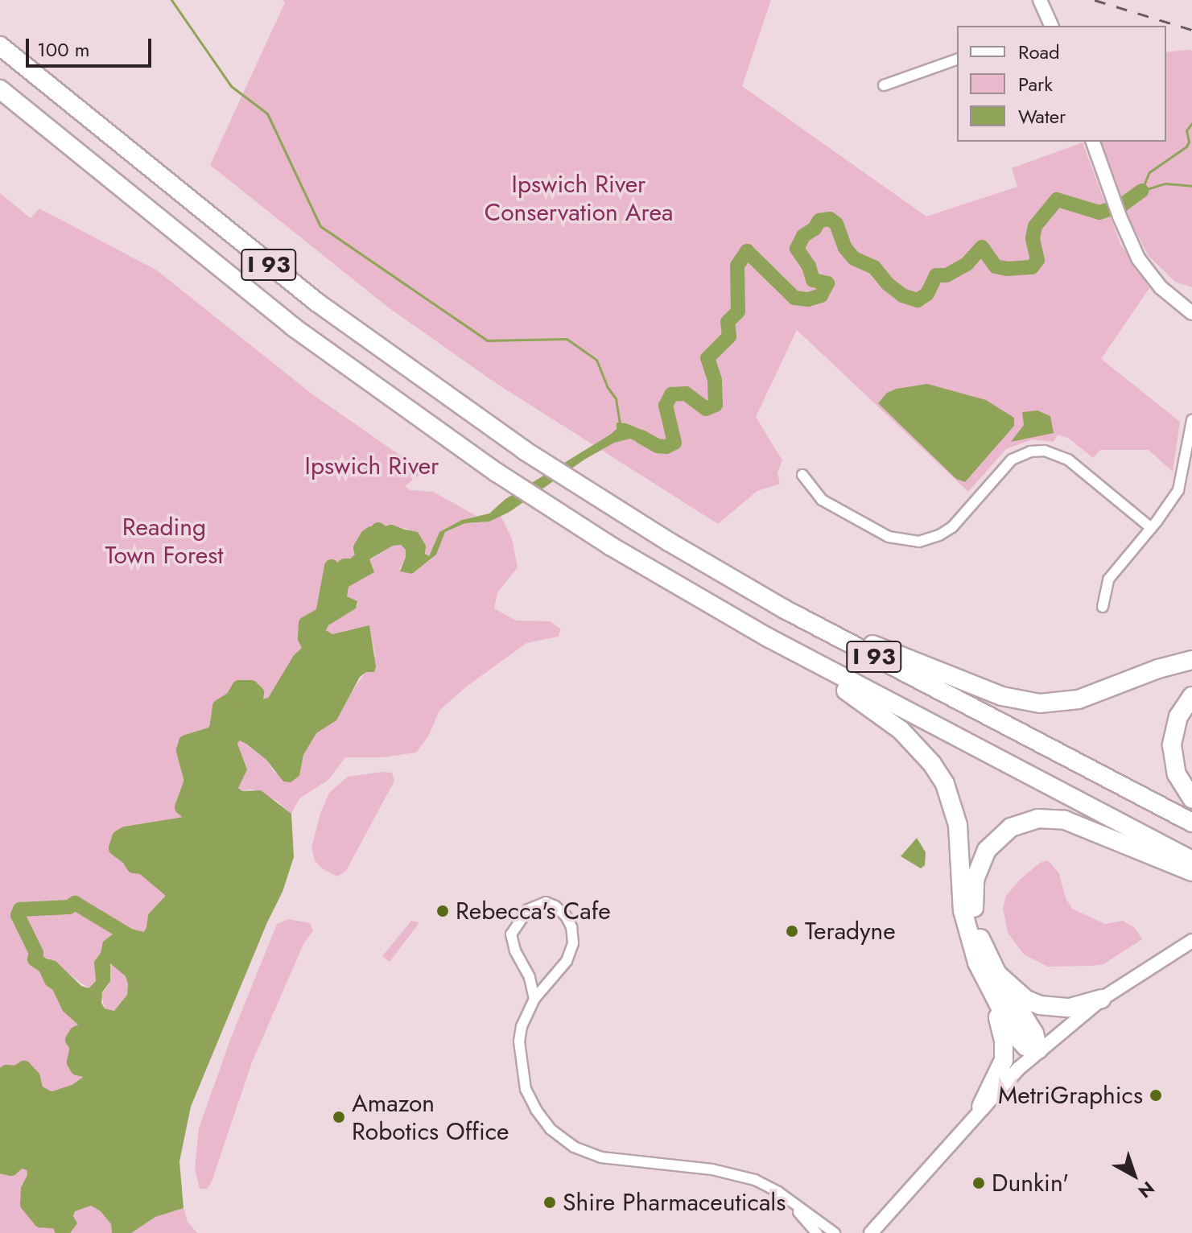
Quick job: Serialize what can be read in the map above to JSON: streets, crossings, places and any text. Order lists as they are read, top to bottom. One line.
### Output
{"streets":{"highway":["I 93"]},"parks":["Ipswich River Conservation Area","Ipswich River","Reading Town Forest"],"places":["Rebecca's Cafe","Teradyne","MetriGraphics","Amazon Robotics Office","Dunkin'","Shire Pharmaceuticals"],"legend":["Road","Park","Water"],"scale_bar":"100 m","north":"bottom right"}
